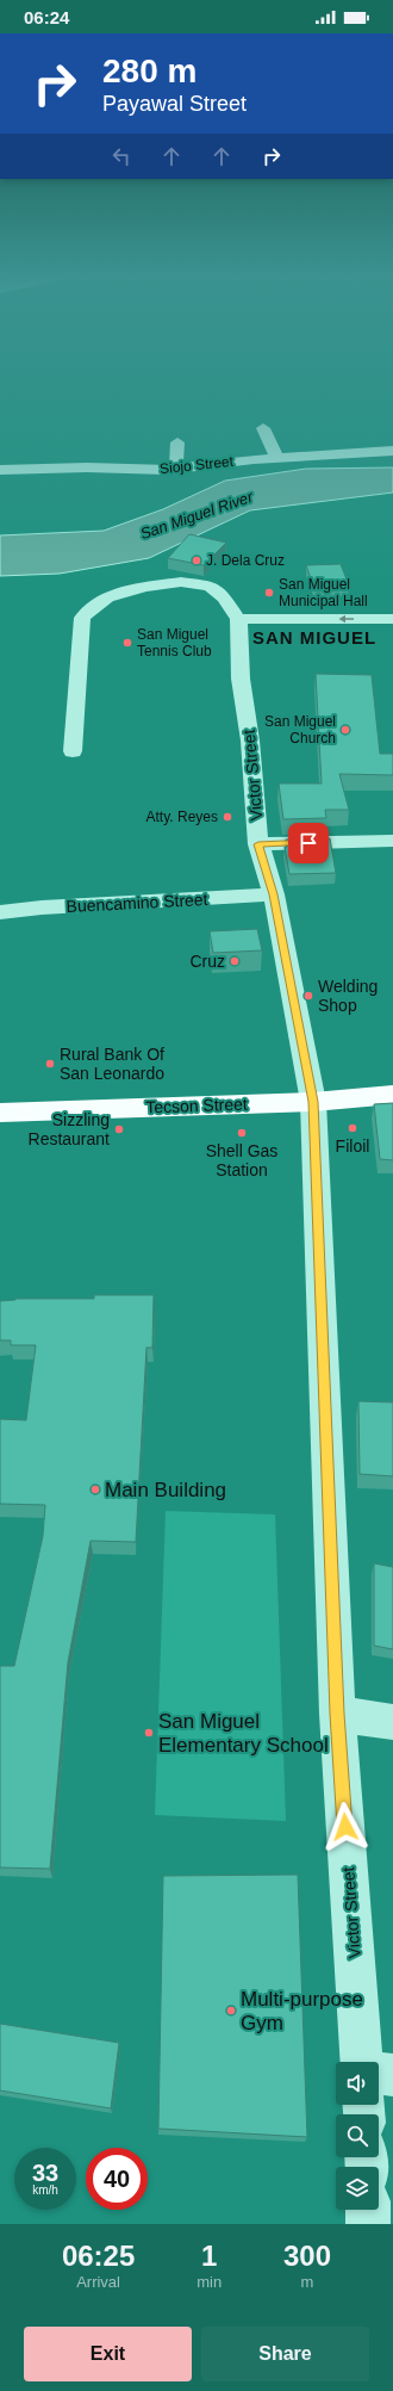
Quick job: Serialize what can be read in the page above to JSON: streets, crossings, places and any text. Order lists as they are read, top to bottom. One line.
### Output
{"streets":{"main road":["Tecson Street"],"street":["Siojo Street","Victor Street","Buencamino Street"]},"crossings":[["Victor Street","Buencamino Street"],["Victor Street","Tecson Street"]],"districts":["SAN MIGUEL"],"water":["San Miguel River"],"places":["J. Dela Cruz","San Miguel Municipal Hall","San Miguel Tennis Club","San Miguel Church","Atty. Reyes","Cruz","Welding Shop","Rural Bank Of San Leonardo","Filoil","Sizzling Restaurant","Shell Gas Station","Main Building","San Miguel Elementary School","Multi-purpose Gym"],"page":{"status":"06:24","turn":["280 m","Payawal Street"],"speed":"33 km/h","limit":"40","eta":["06:25","Arrival","1","min","300","m"],"buttons":["Exit","Share"]}}
